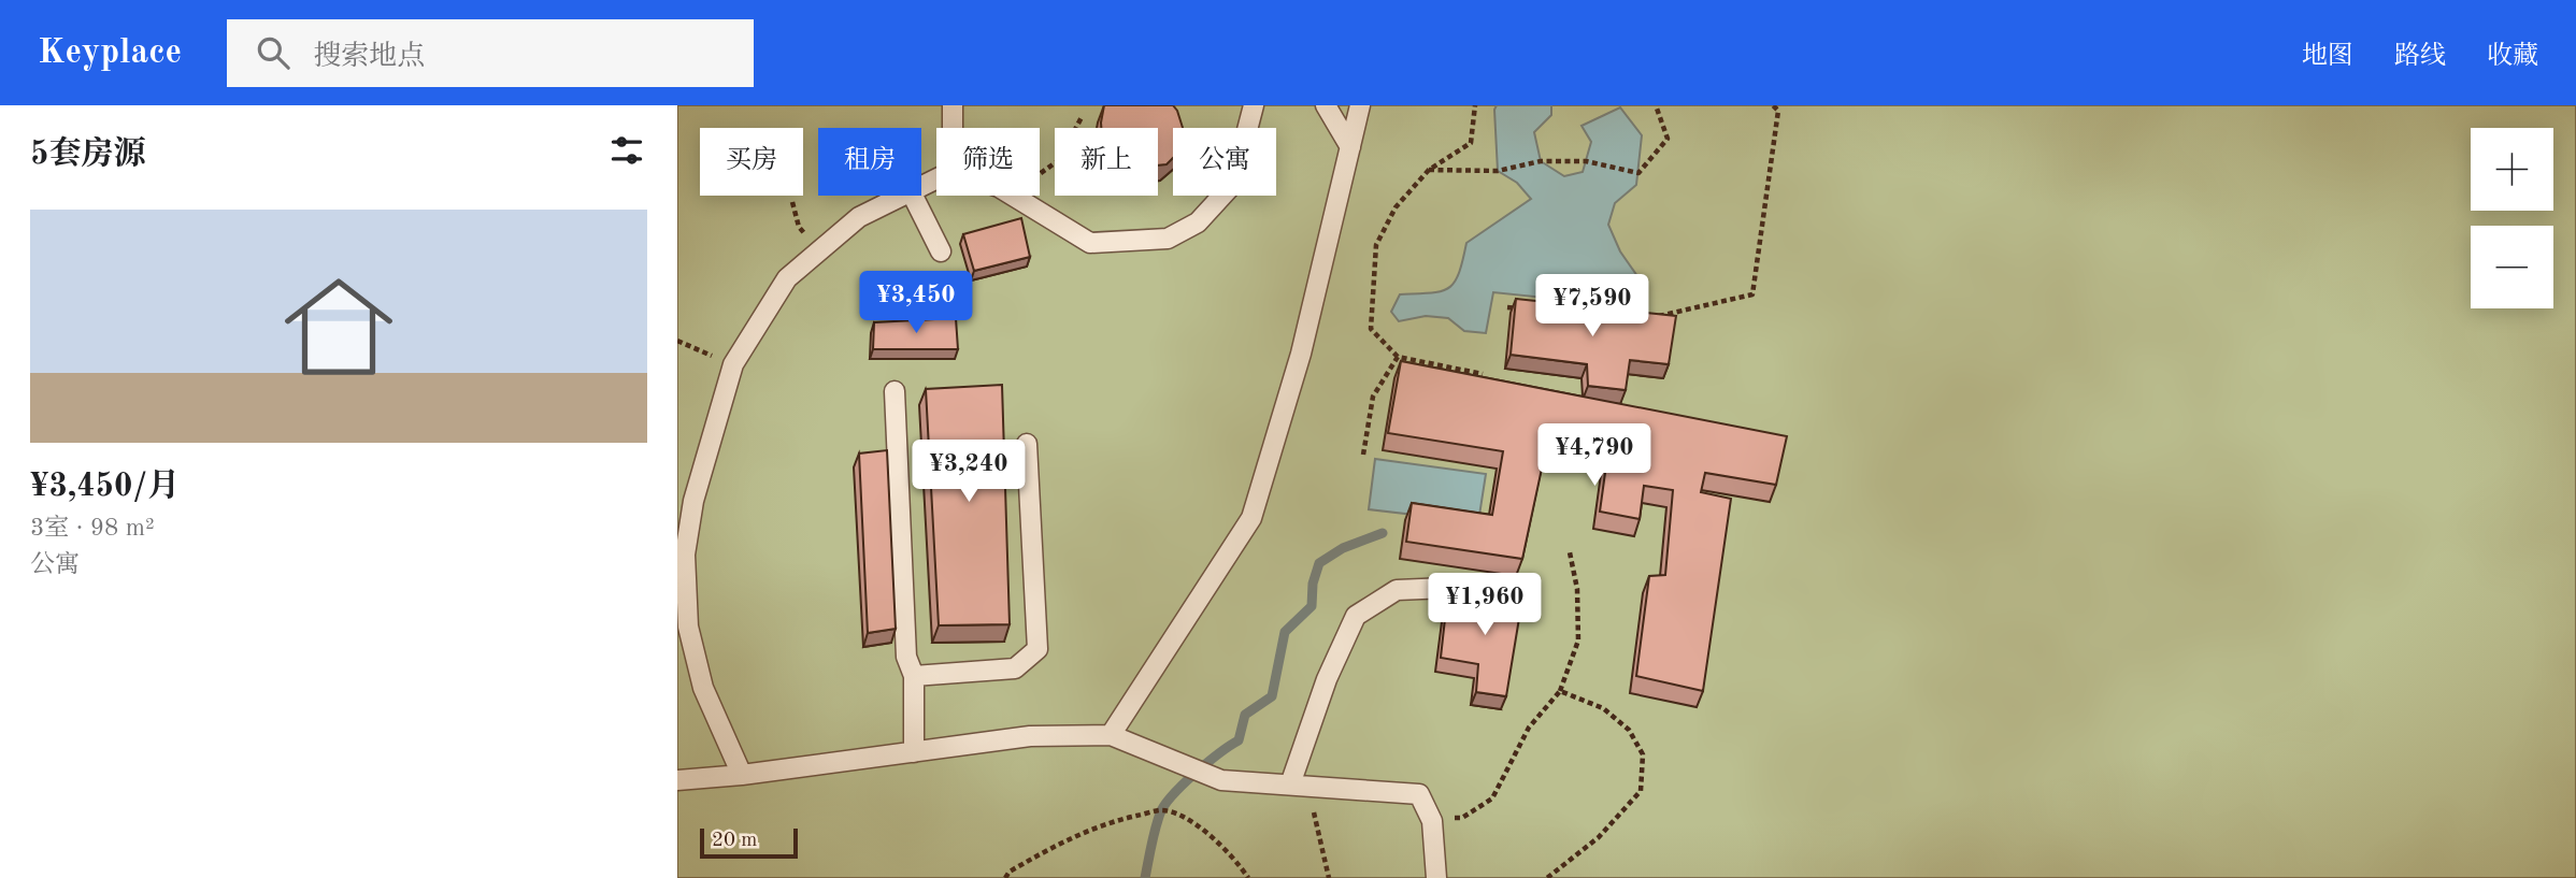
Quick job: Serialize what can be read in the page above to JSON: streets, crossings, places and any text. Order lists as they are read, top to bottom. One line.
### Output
{"scale_bar":"20 m","page":{"header":"Keyplace","search":"搜索地点","nav":["地图","路线","收藏"],"heading":"5套房源","map_buttons":["+","−"],"chip":["买房","租房","筛选","新上","公寓"],"list":[{"name":"¥3,450/月","note":"3室 · 98 m² · 公寓"}],"price":["¥3,450","¥7,590","¥4,790","¥3,240","¥1,960"],"scale":"20 m"}}
